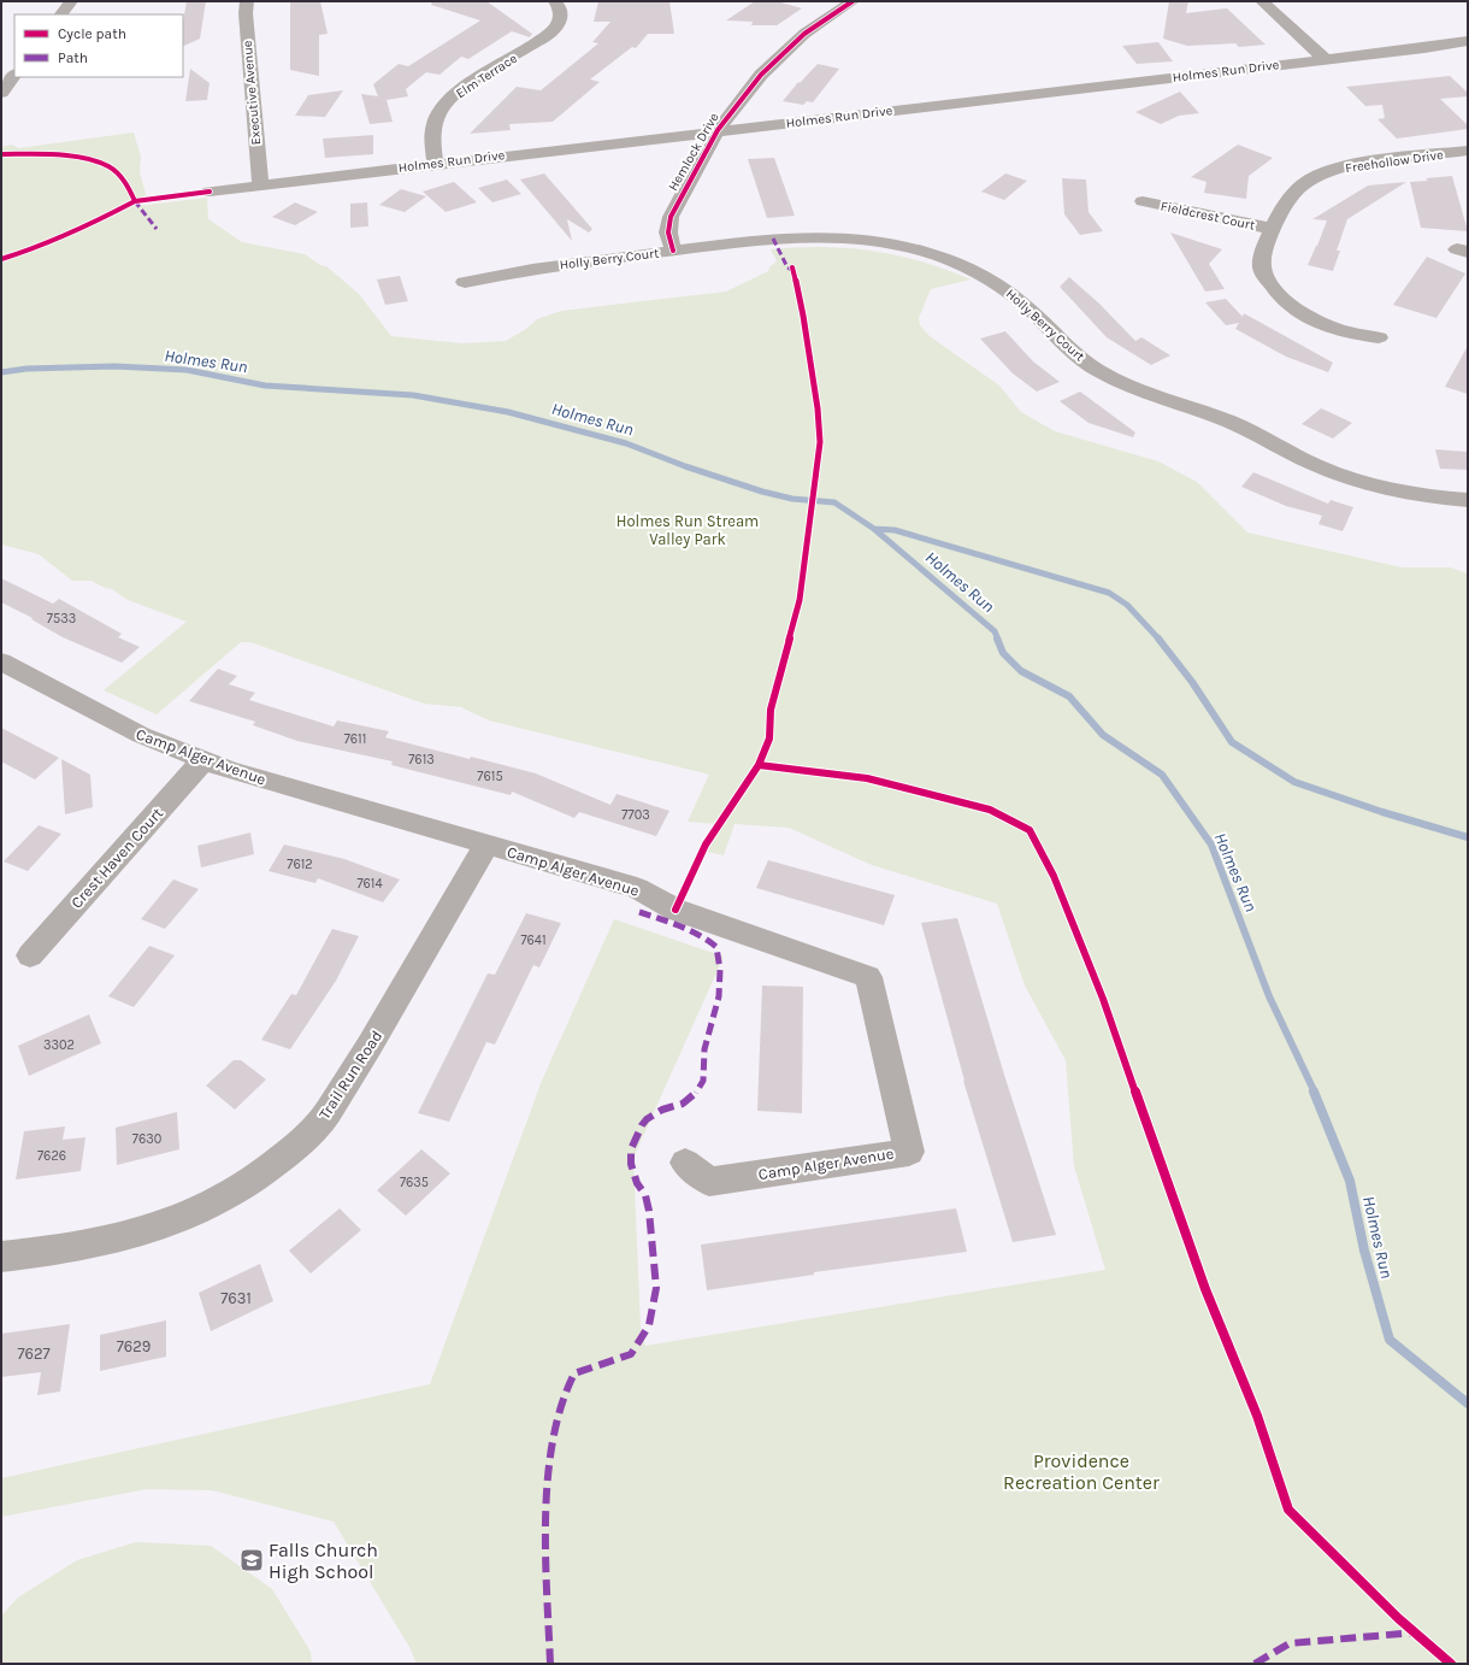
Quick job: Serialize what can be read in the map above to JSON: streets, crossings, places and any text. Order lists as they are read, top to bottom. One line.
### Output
{"streets":{"street":["Holmes Run Drive","Elm Terrace","Executive Avenue","Hemlock Drive","Freehollow Drive","Fieldcrest Court","Holly Berry Court","Camp Alger Avenue","Crest Haven Court","Trail Run Road"]},"crossings":[["Holmes Run Drive","Elm Terrace"],["Holmes Run Drive","Executive Avenue"],["Holmes Run Drive","Hemlock Drive"],["Hemlock Drive","Holly Berry Court"],["Freehollow Drive","Fieldcrest Court"],["Camp Alger Avenue","Crest Haven Court"],["Camp Alger Avenue","Trail Run Road"]],"water":["Holmes Run"],"parks":["Holmes Run Stream Valley Park","Providence Recreation Center"],"places":{"school or university":["Falls Church High School"]},"house_numbers":["7533","7611","7613","7615","7703","7612","7614","7641","3302","7630","7626","7635","7631","7629","7627"],"legend":["Cycle path","Path"]}
